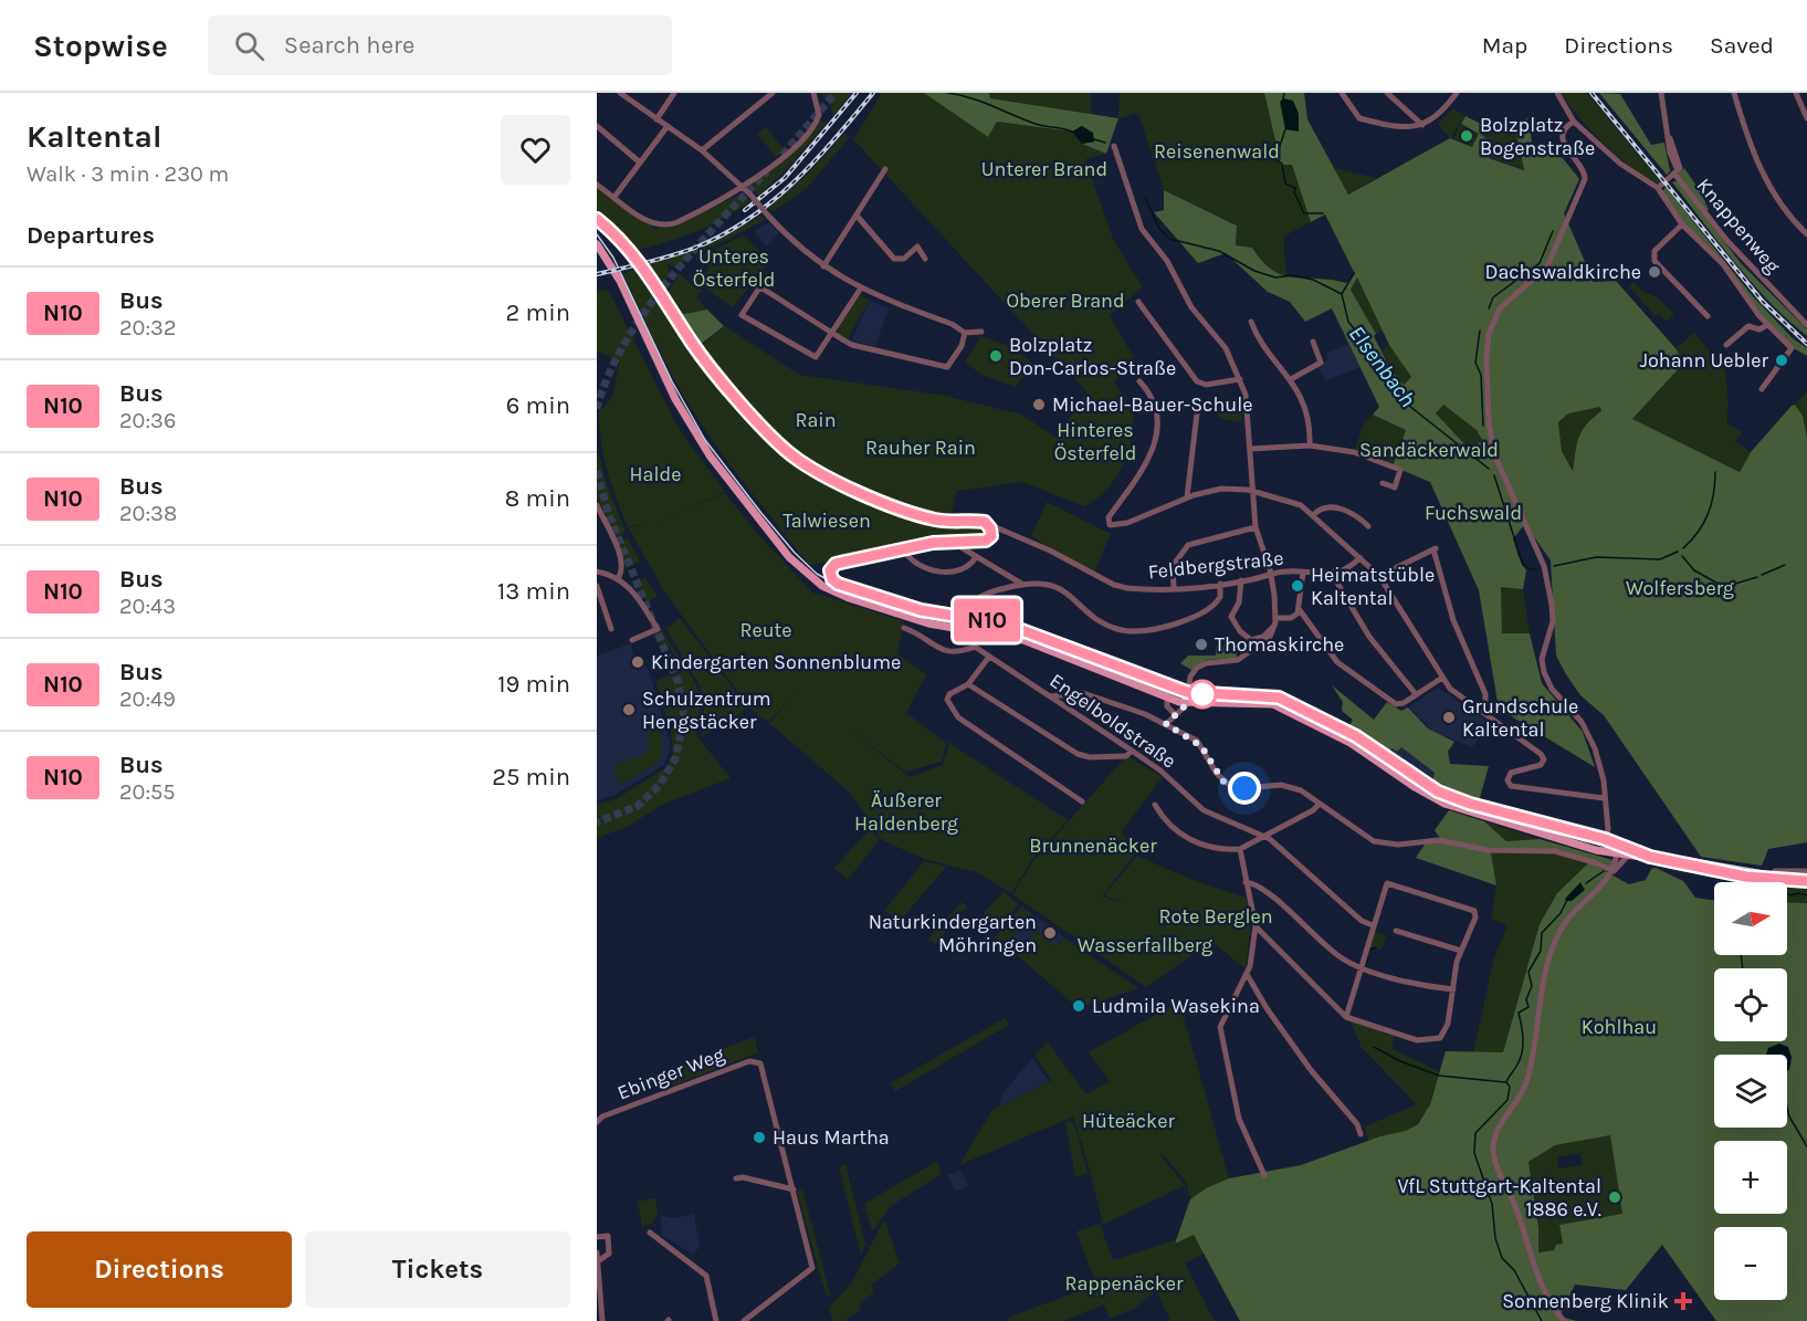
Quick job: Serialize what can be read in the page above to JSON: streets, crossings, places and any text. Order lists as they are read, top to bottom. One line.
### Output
{"streets":{"street":["Knappenweg","Feldbergstraße","Engelboldstraße","Ebinger Weg"]},"water":["Elsenbach"],"parks":["Reisenenwald","Unterer Brand","Unteres Österfeld","Oberer Brand","Rain","Hinteres Österfeld","Rauher Rain","Sandäckerwald","Halde","Fuchswald","Talwiesen","Wolfersberg","Reute","Äußerer Haldenberg","Brunnenäcker","Rote Berglen","Wasserfallberg","Kohlhau","Hüteäcker","Rappenäcker"],"places":{"other":["Bolzplatz Bogenstraße","Dachswaldkirche","Bolzplatz Don-Carlos-Straße","Johann Uebler","Michael-Bauer-Schule","Heimatstüble Kaltental","Thomaskirche","Kindergarten Sonnenblume","Schulzentrum Hengstäcker","Grundschule Kaltental","Naturkindergarten Möhringen","Ludmila Wasekina","Haus Martha","VfL Stuttgart-Kaltental 1886 e.V."],"health":["Sonnenberg Klinik"]},"lines":["bus line N10"],"north":"right","page":{"header":"Stopwise","search":"Search here","nav":["Map","Directions","Saved"],"heading":[["Kaltental","Walk · 3 min · 230 m"],"Departures"],"on_map":"N10","list":[{"mark":"N10","name":"Bus","note":"20:32","value":"2 min"},{"mark":"N10","name":"Bus","note":"20:36","value":"6 min"},{"mark":"N10","name":"Bus","note":"20:38","value":"8 min"},{"mark":"N10","name":"Bus","note":"20:43","value":"13 min"},{"mark":"N10","name":"Bus","note":"20:49","value":"19 min"},{"mark":"N10","name":"Bus","note":"20:55","value":"25 min"}],"map_buttons":["+","−"],"buttons":["Directions","Tickets"]}}
